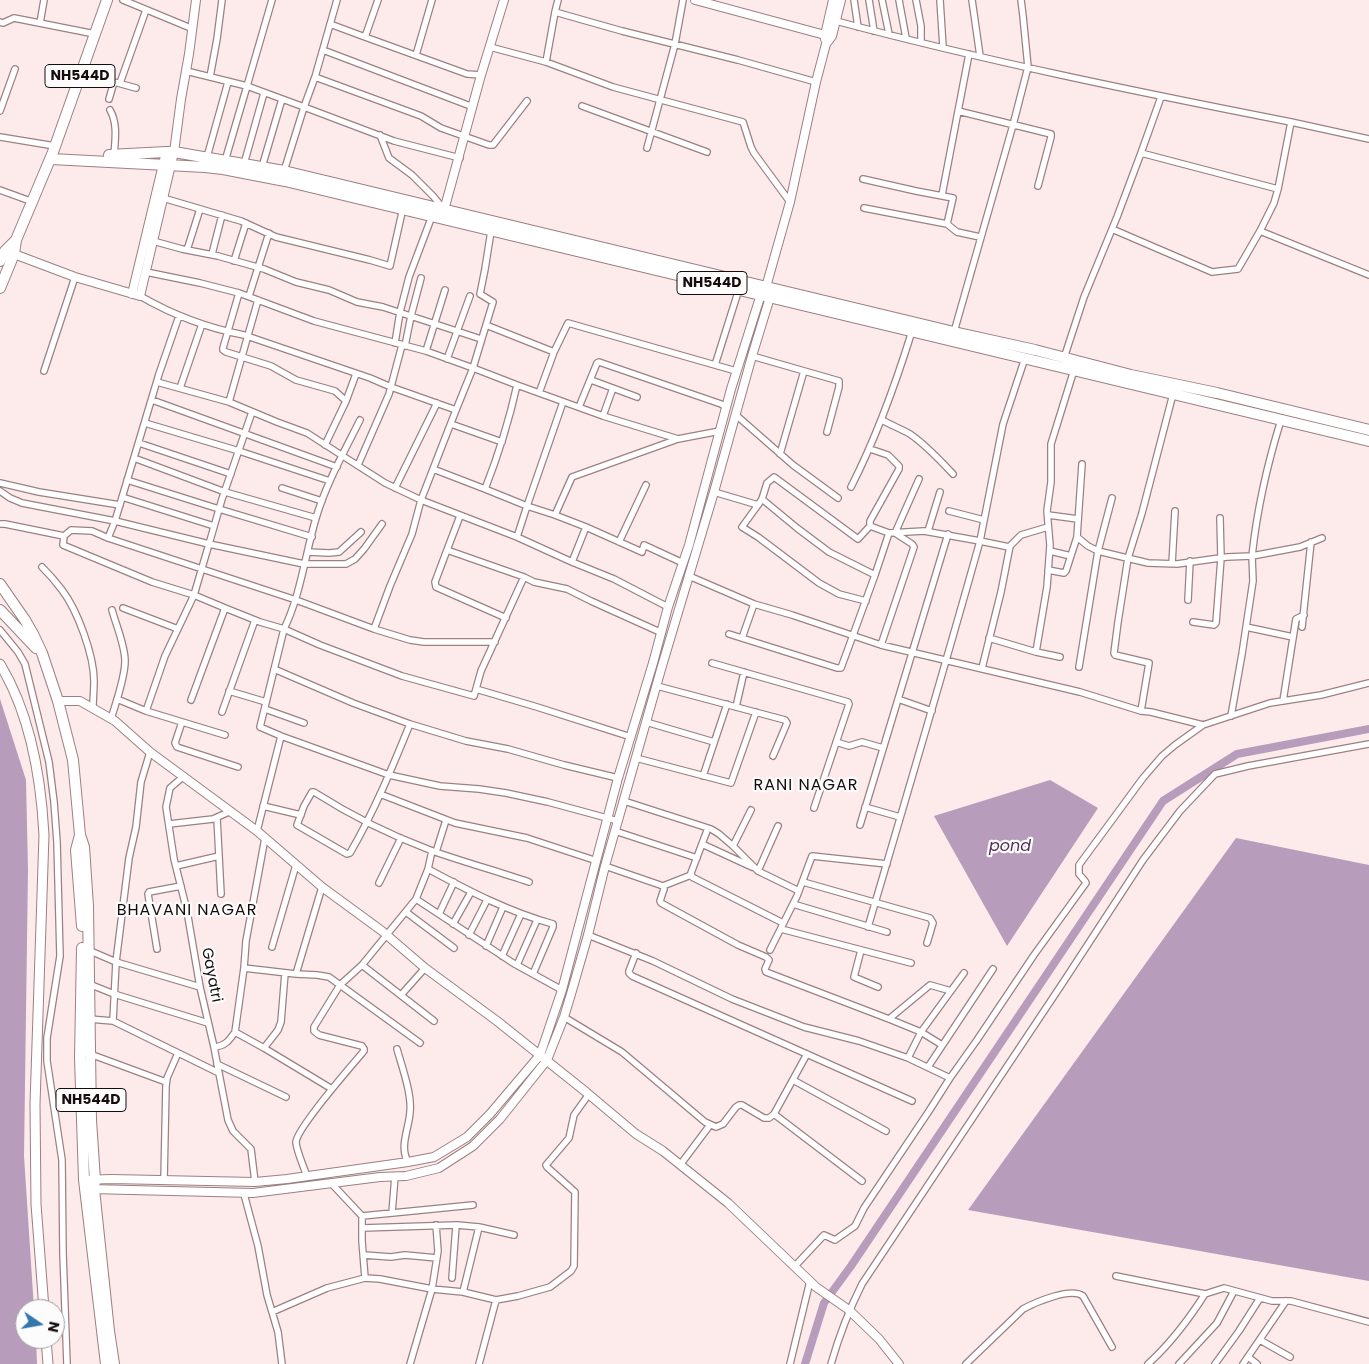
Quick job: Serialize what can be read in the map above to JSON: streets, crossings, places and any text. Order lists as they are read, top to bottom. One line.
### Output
{"streets":{"highway":["NH544D"],"street":["Gayatri"]},"districts":["RANI NAGAR","BHAVANI NAGAR"],"water":["pond"],"north":"right"}
